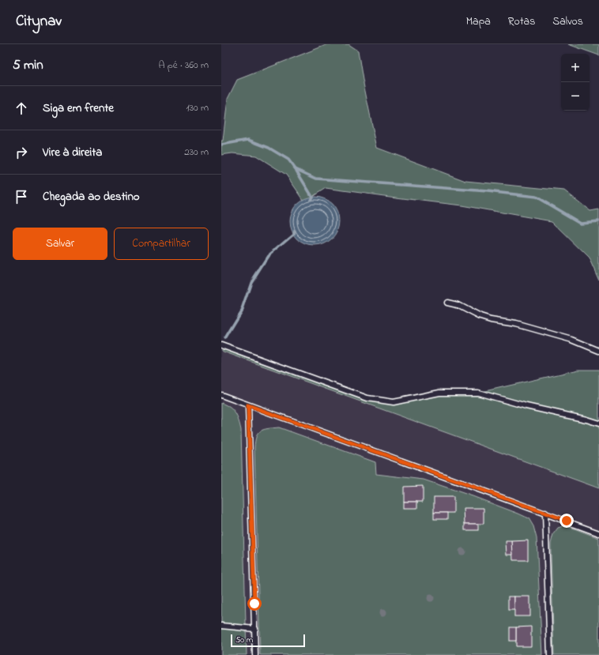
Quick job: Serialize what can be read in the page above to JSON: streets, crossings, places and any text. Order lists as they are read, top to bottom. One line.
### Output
{"scale_bar":"50 m","page":{"header":"Citynav","nav":["Mapa","Rotas","Salvos"],"heading":["5 min","A pé · 360 m"],"map_buttons":["+","−"],"list":[["Siga em frente","130 m"],["Vire à direita","230 m"],"Chegada ao destino"],"buttons":["Salvar","Compartilhar"],"scale":"50 m"}}
